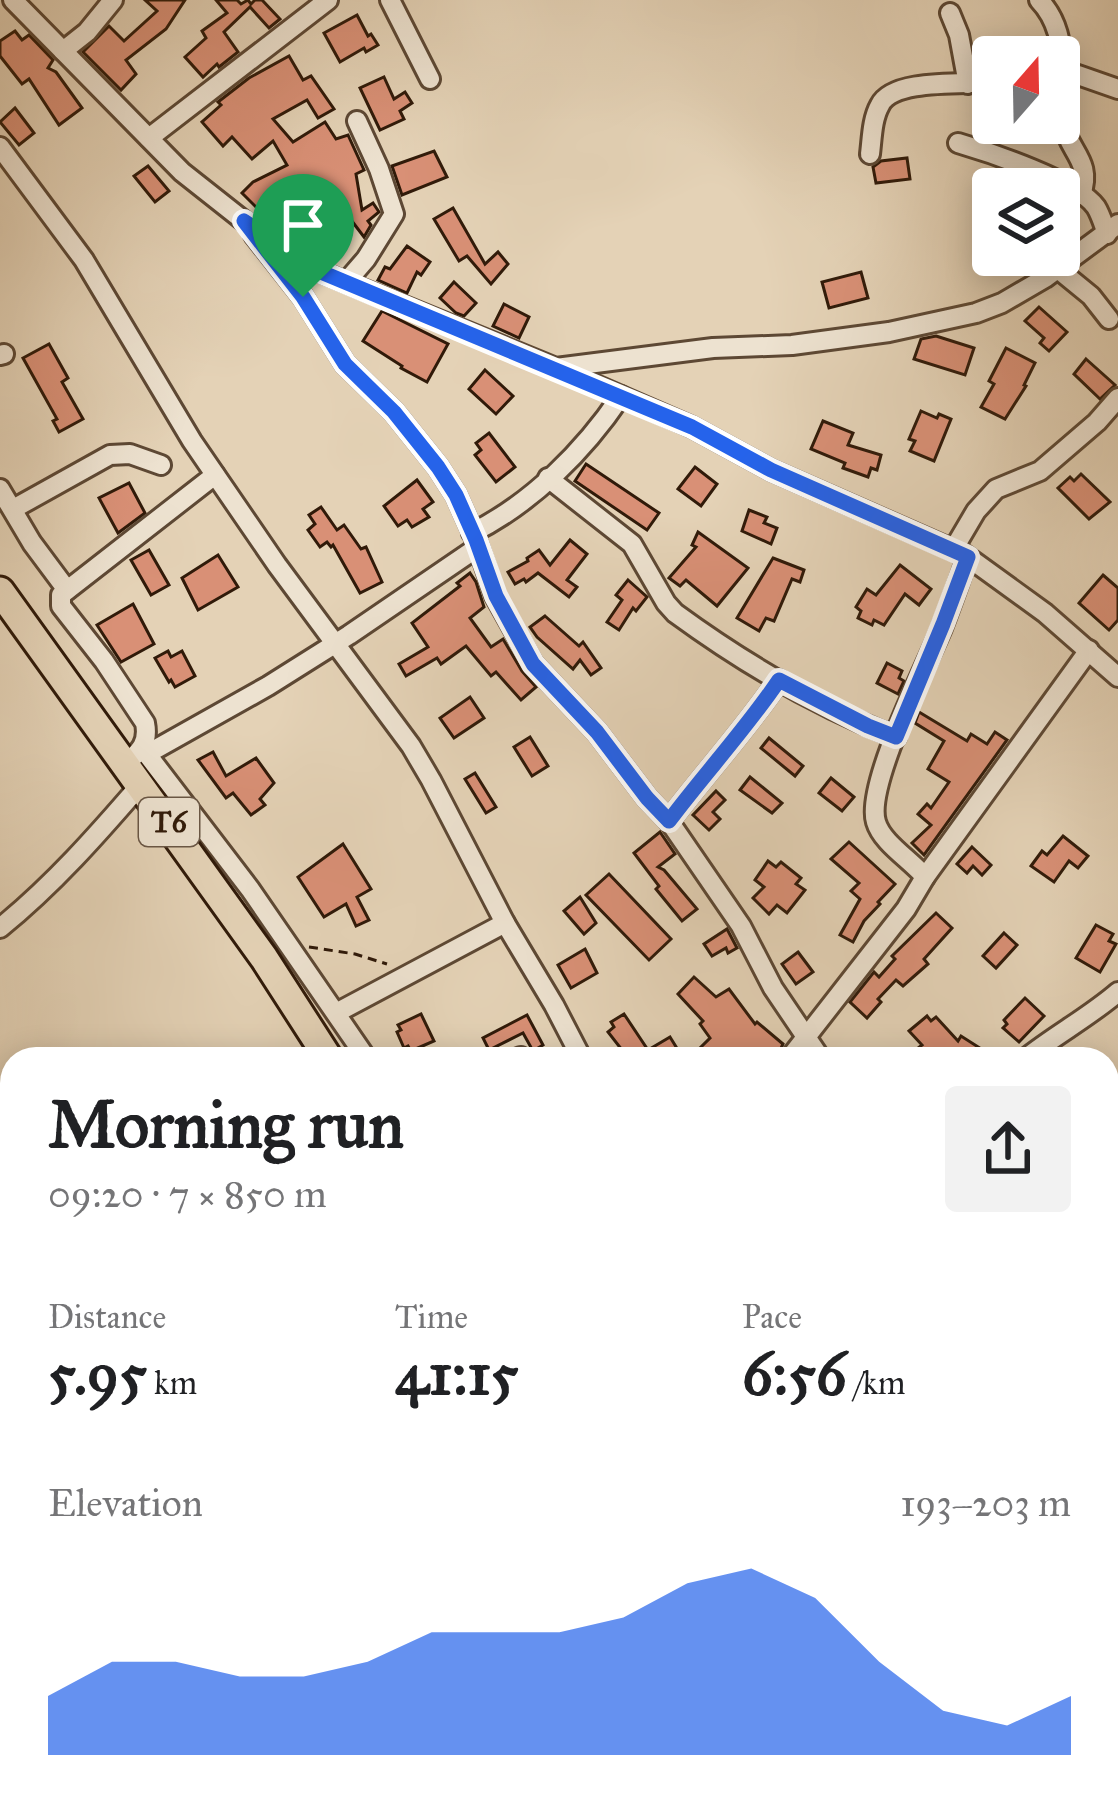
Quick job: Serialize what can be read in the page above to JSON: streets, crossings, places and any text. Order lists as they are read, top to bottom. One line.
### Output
{"streets":{"highway":["T6"]},"north":"top","page":{"heading":["Morning run","09:20 · 7 × 850 m"],"stats":[["Distance","5.95 km"],["Time","41:15"],["Pace","6:56 /km"]],"chart":["Elevation","193–203 m"]}}
